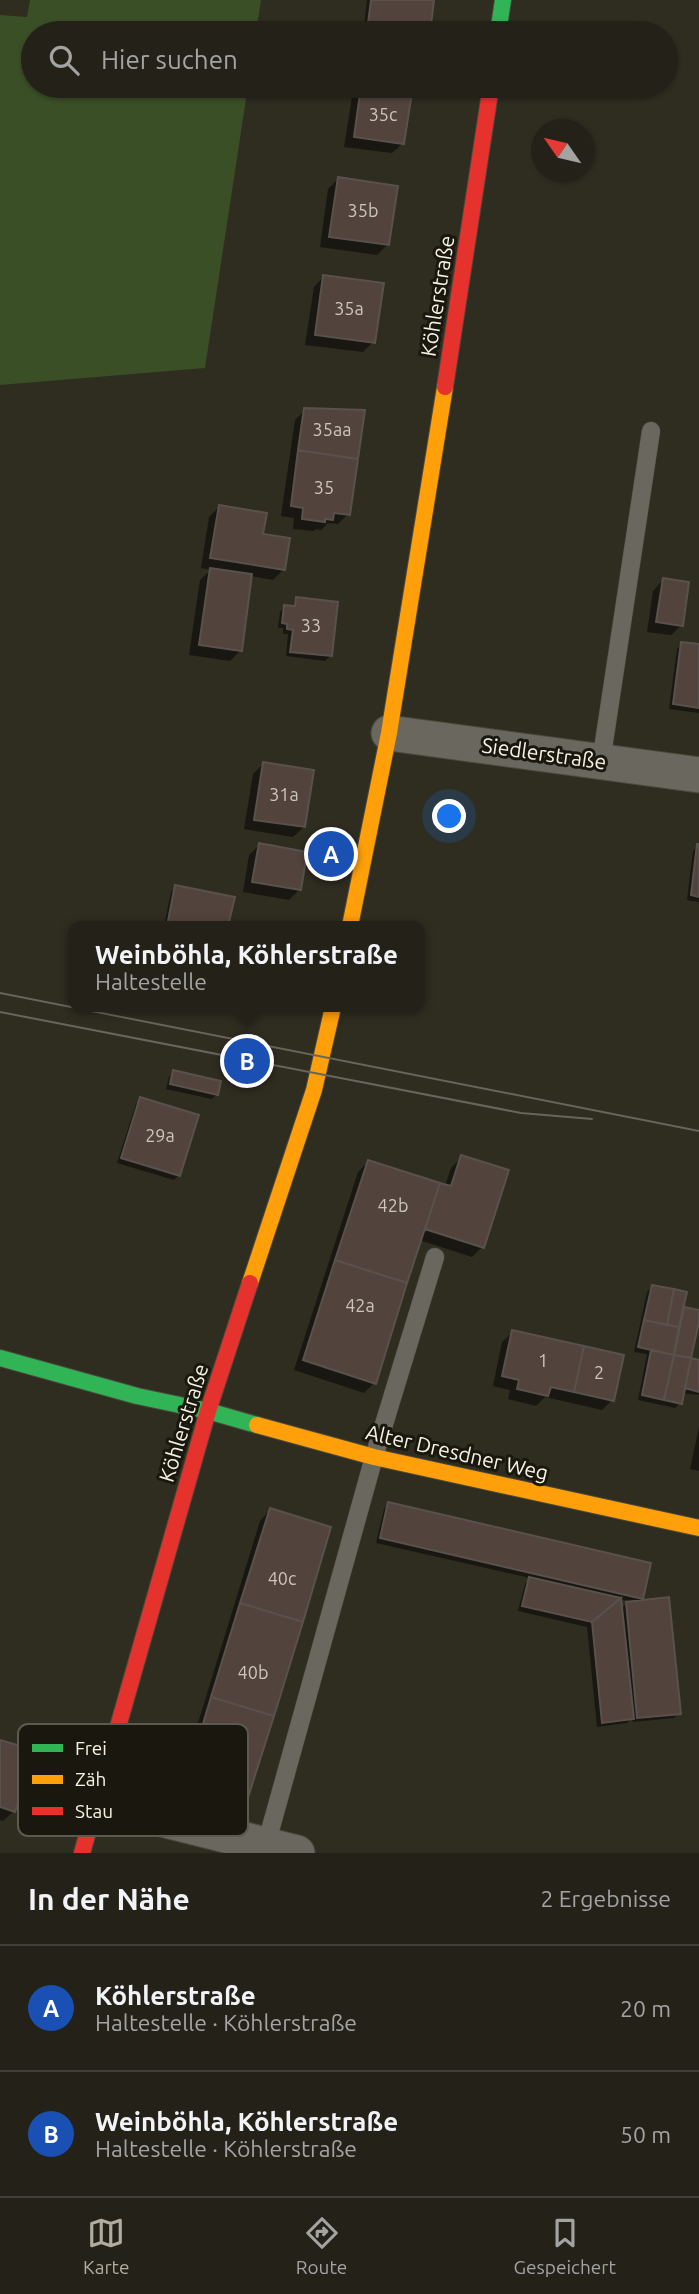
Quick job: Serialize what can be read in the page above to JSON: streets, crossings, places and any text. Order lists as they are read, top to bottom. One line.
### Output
{"streets":{"street":["Köhlerstraße","Siedlerstraße","Alter Dresdner Weg"]},"crossings":[["Köhlerstraße","Siedlerstraße"],["Köhlerstraße","Alter Dresdner Weg"]],"house_numbers":["35c","35b","35a","35aa","35","33","31a","29a","42b","42a","1","2","40c","40b"],"legend":["Frei","Zäh","Stau"],"north":"top left","page":{"search":"Hier suchen","pins":["A","B"],"popup":["Weinböhla, Köhlerstraße","Haltestelle"],"heading":["In der Nähe","2 Ergebnisse"],"list":[{"mark":"A","name":"Köhlerstraße","note":"Haltestelle · Köhlerstraße","value":"20 m"},{"mark":"B","name":"Weinböhla, Köhlerstraße","note":"Haltestelle · Köhlerstraße","value":"50 m"}],"nav":["Karte","Route","Gespeichert"]}}
